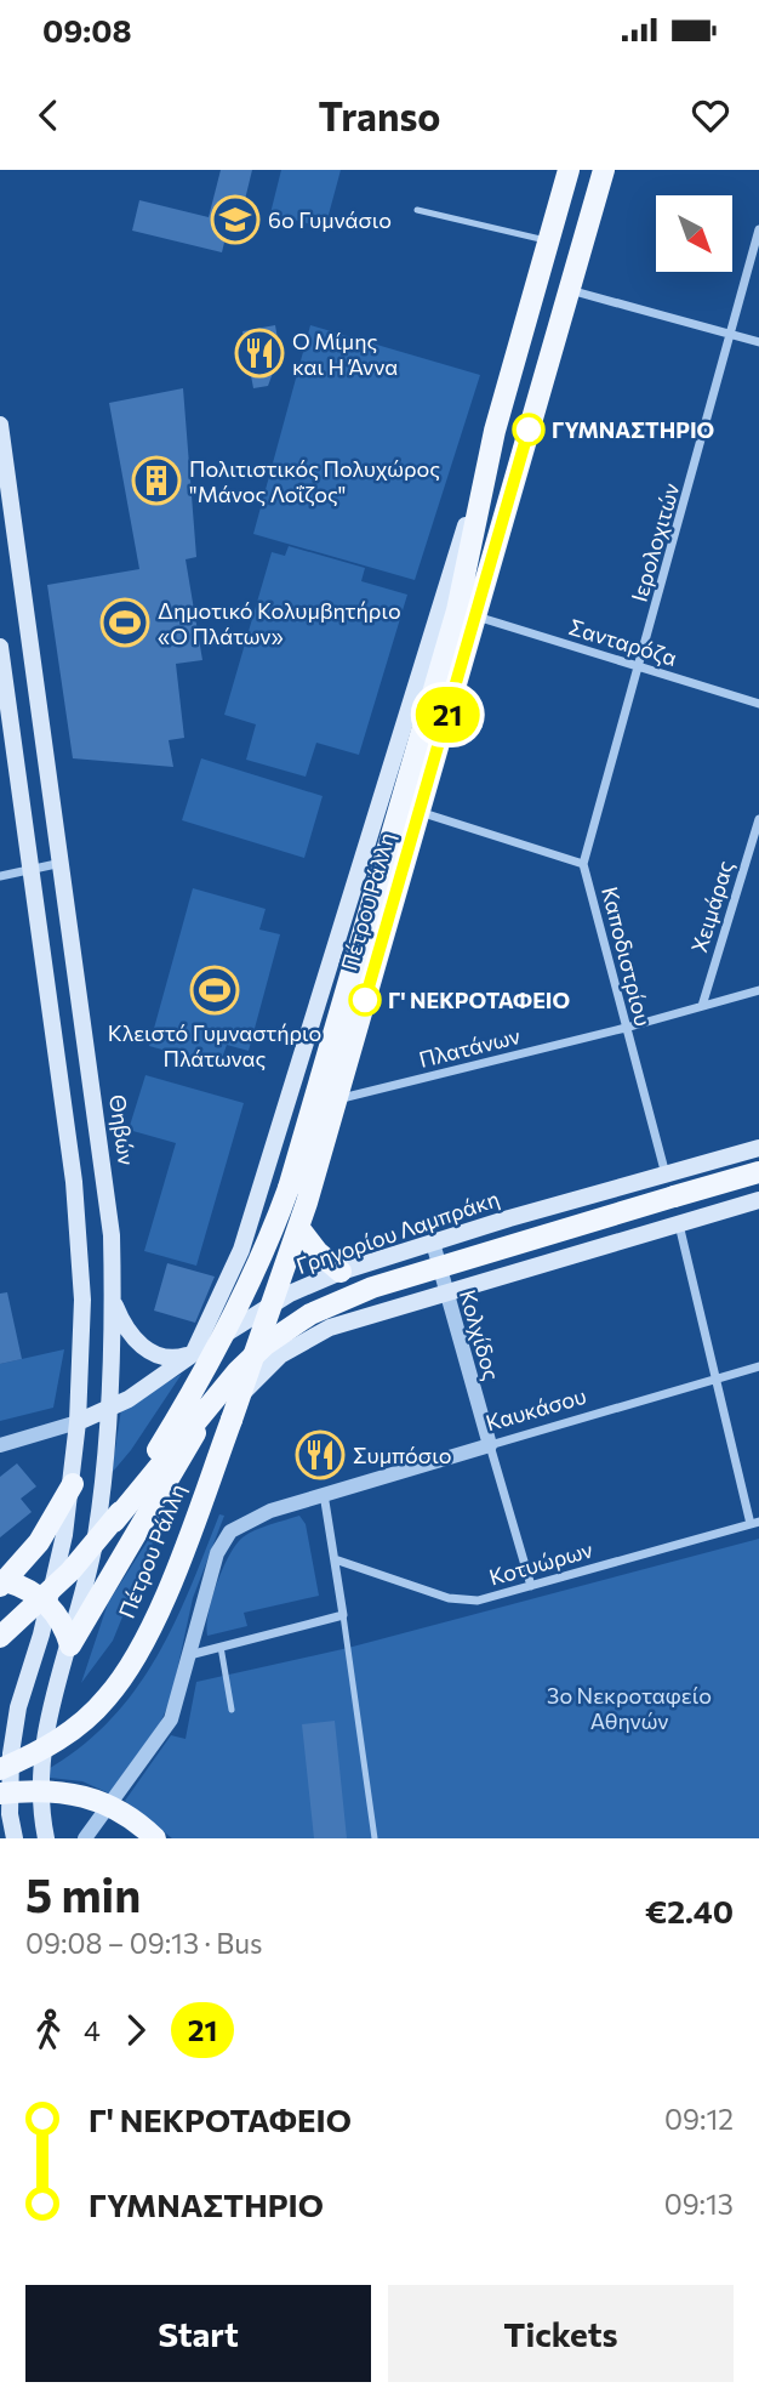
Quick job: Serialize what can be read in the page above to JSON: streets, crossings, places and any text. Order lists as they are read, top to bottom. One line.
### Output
{"streets":{"main road":["Πέτρου Ράλλη","Θηβών","Γρηγορίου Λαμπράκη"],"street":["Ιερολοχιτών","Σανταρόζα","Χειμάρας","Καποδιστρίου","Πλατάνων","Κολχίδος","Καυκάσου","Κοτυώρων"]},"crossings":[["Ιερολοχιτών","Σανταρόζα"],["Ιερολοχιτών","Καποδιστρίου"],["Σανταρόζα","Πέτρου Ράλλη"],["Πέτρου Ράλλη","Καποδιστρίου"],["Πέτρου Ράλλη","Πλατάνων"],["Πέτρου Ράλλη","Γρηγορίου Λαμπράκη"],["Χειμάρας","Πλατάνων"],["Καποδιστρίου","Πλατάνων"],["Καποδιστρίου","Γρηγορίου Λαμπράκη"],["Θηβών","Γρηγορίου Λαμπράκη"],["Γρηγορίου Λαμπράκη","Κολχίδος"],["Κολχίδος","Καυκάσου"],["Κολχίδος","Κοτυώρων"]],"parks":["3ο Νεκροταφείο Αθηνών"],"places":{"school or university":["6ο Γυμνάσιο"],"restaurant":["Ο Μίμης και Η Άννα","Συμπόσιο"],"other":["ΓΥΜΝΑΣΤΗΡΙΟ","Γ' ΝΕΚΡΟΤΑΦΕΙΟ"],"building":["Πολιτιστικός Πολυχώρος \"Μάνος Λοΐζος\""],"sports":["Δημοτικό Κολυμβητήριο «Ο Πλάτων»","Κλειστό Γυμναστήριο Πλάτωνας"]},"lines":["bus line 21"],"north":"bottom right","page":{"status":"09:08","header":"Transo","on_map":"21","heading":["5 min","09:08 – 09:13 · Bus","€2.40"],"legs":["4","21"],"list":[{"name":"Γ' ΝΕΚΡΟΤΑΦΕΙΟ","value":"09:12"},{"name":"ΓΥΜΝΑΣΤΗΡΙΟ","value":"09:13"}],"buttons":["Start","Tickets"]}}
